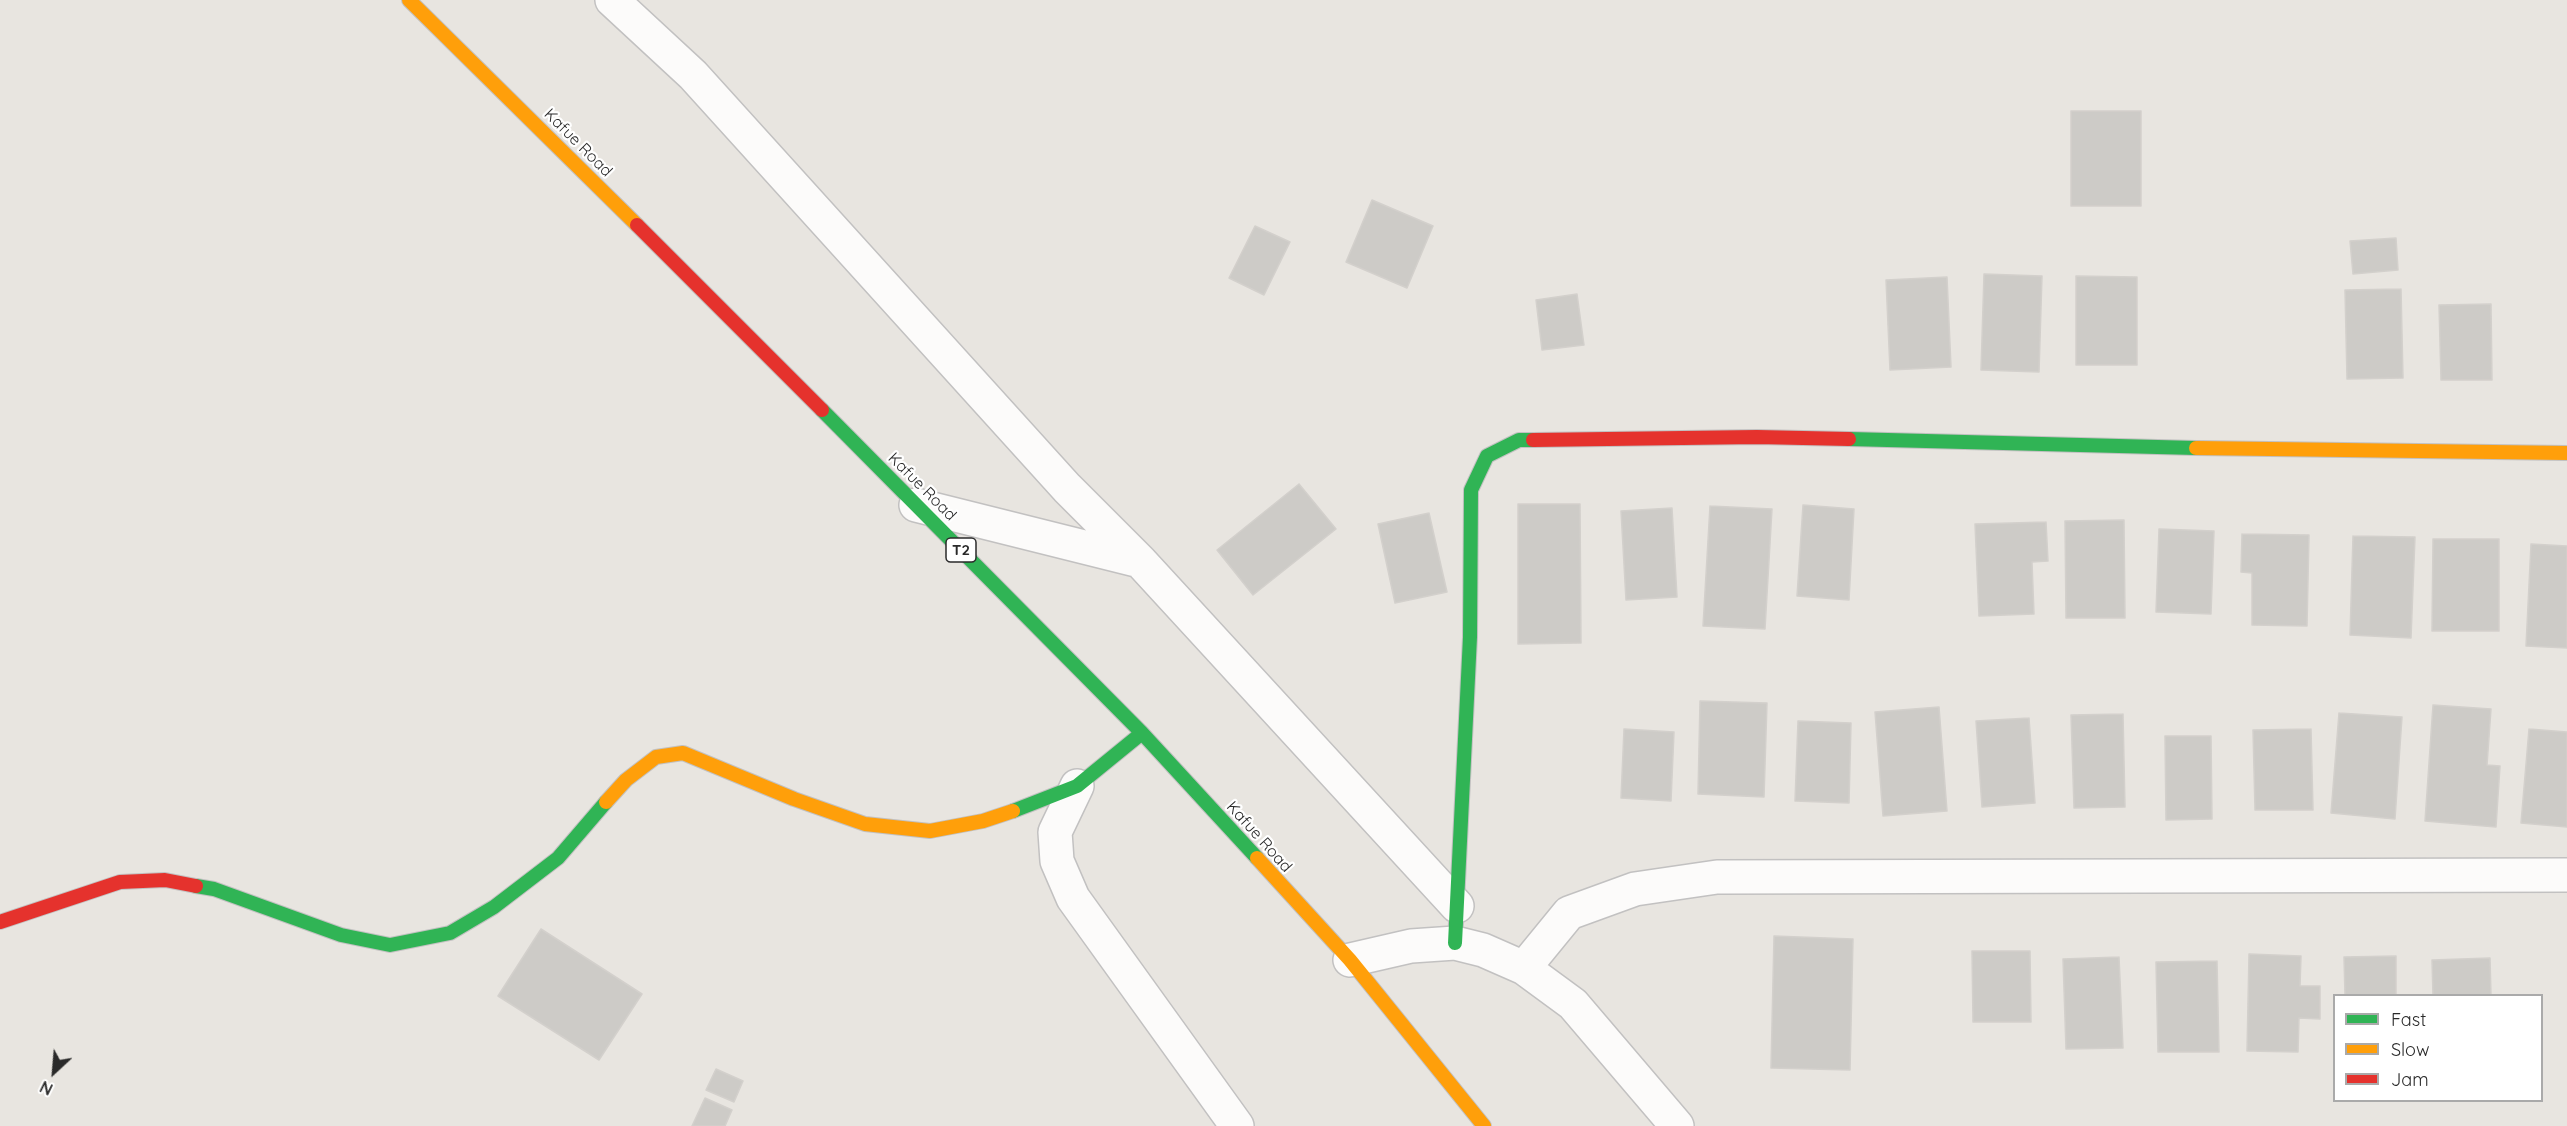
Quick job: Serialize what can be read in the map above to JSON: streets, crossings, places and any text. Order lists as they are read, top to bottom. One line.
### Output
{"streets":{"main road":["Kafue Road","T2"]},"legend":["Fast","Slow","Jam"],"north":"bottom left"}
